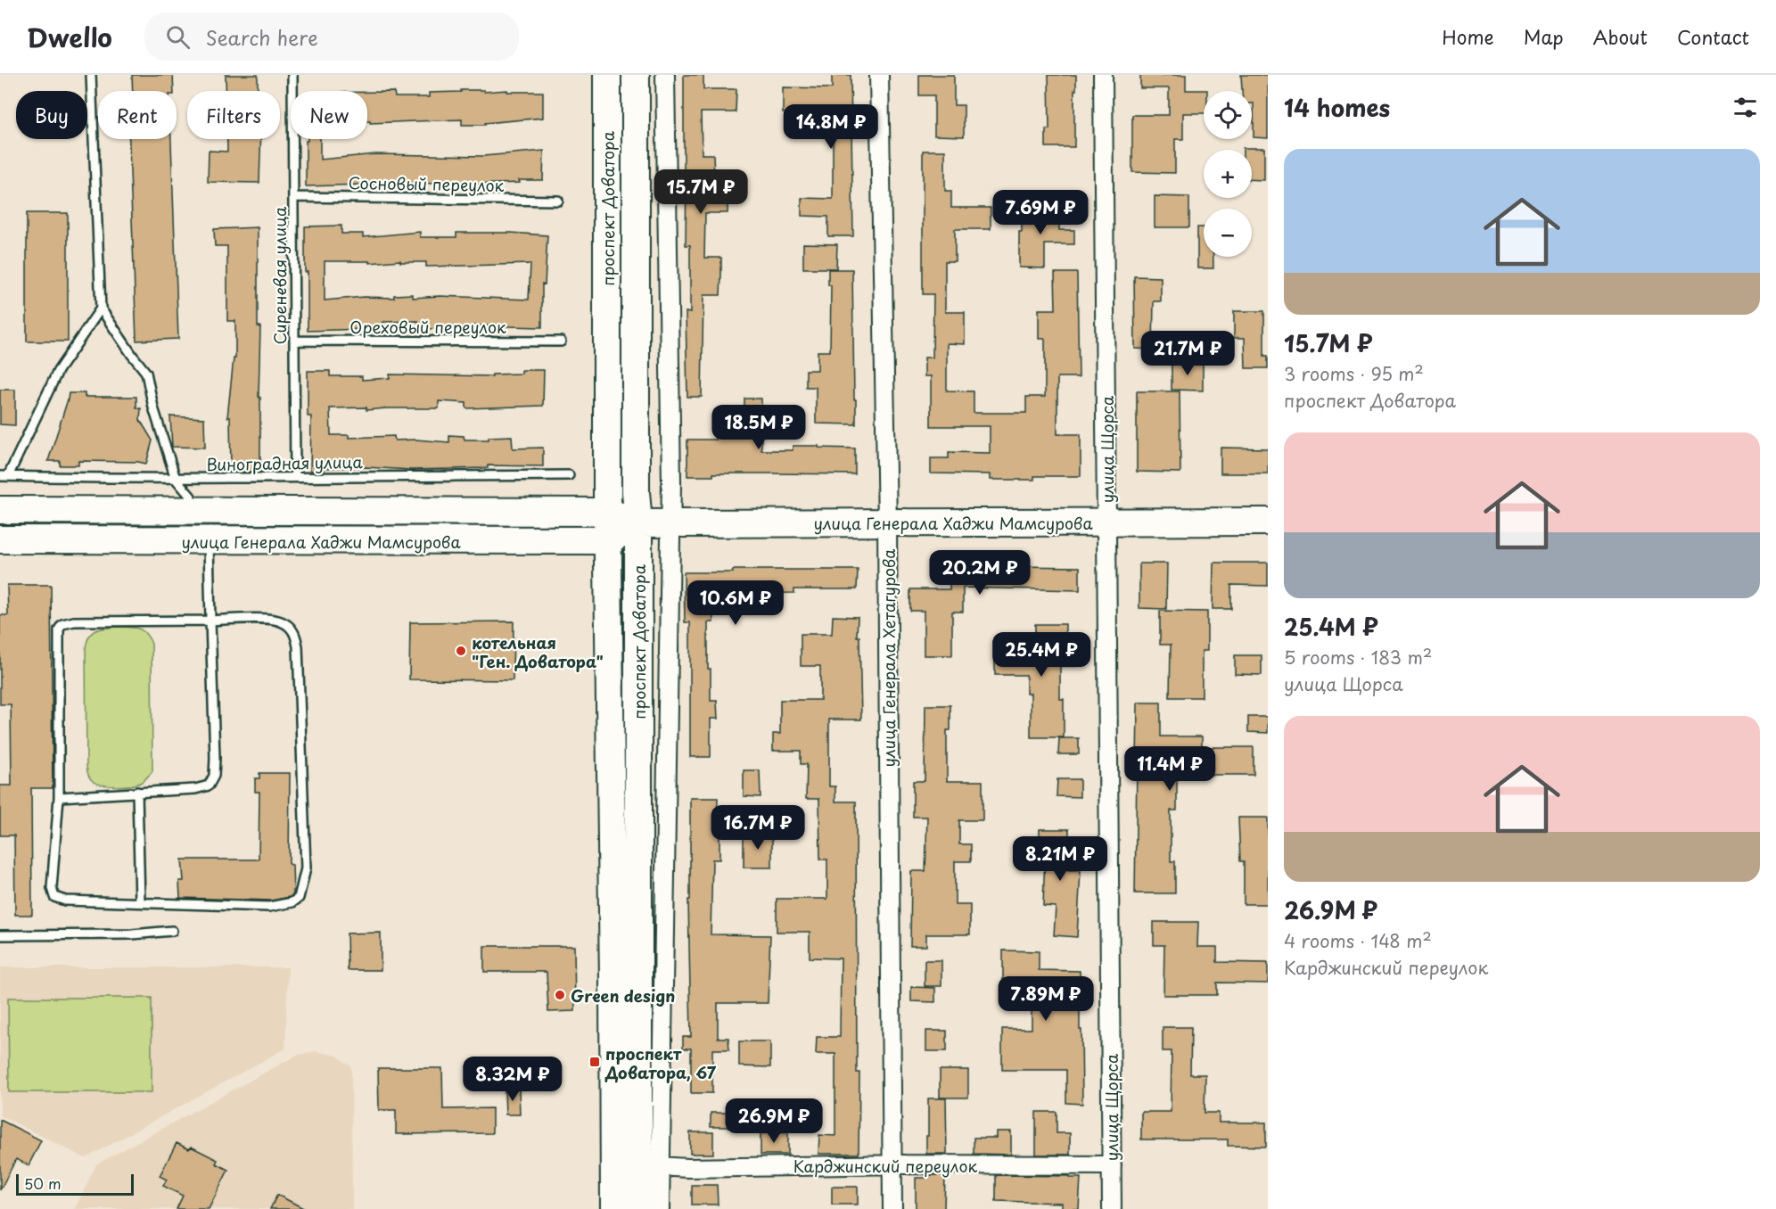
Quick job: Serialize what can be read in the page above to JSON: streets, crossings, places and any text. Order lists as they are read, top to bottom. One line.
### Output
{"streets":{"main road":["проспект Доватора","улица Генерала Хаджи Мамсурова"],"street":["улица Щорса","улица Генерала Хетагурова","Карджинский переулок"],"lane":["Сосновый переулок","Сиреневая улица","Ореховый переулок","Виноградная улица"]},"crossings":[["Сосновый переулок","Сиреневая улица"],["проспект Доватора","улица Генерала Хаджи Мамсурова"],["проспект Доватора","Карджинский переулок"],["Сиреневая улица","Ореховый переулок"],["Сиреневая улица","Виноградная улица"],["улица Щорса","улица Генерала Хаджи Мамсурова"],["улица Щорса","Карджинский переулок"],["улица Генерала Хаджи Мамсурова","улица Генерала Хетагурова"],["улица Генерала Хетагурова","Карджинский переулок"]],"places":{"other":["котельная \"Ген. Доватора\"","Green design"],"transit":["проспект Доватора, 67"]},"scale_bar":"50 m","page":{"header":"Dwello","search":"Search here","nav":["Home","Map","About","Contact"],"heading":"14 homes","map_buttons":["+","−"],"chip":["Buy","Rent","Filters","New"],"price":["14.8M ₽","15.7M ₽","7.69M ₽","21.7M ₽","18.5M ₽","20.2M ₽","10.6M ₽","25.4M ₽","11.4M ₽","16.7M ₽","8.21M ₽","7.89M ₽","8.32M ₽","26.9M ₽"],"list":[{"name":"15.7M ₽","note":"3 rooms · 95 m² · проспект Доватора"},{"name":"25.4M ₽","note":"5 rooms · 183 m² · улица Щорса"},{"name":"26.9M ₽","note":"4 rooms · 148 m² · Карджинский переулок"}],"scale":"50 m"}}
